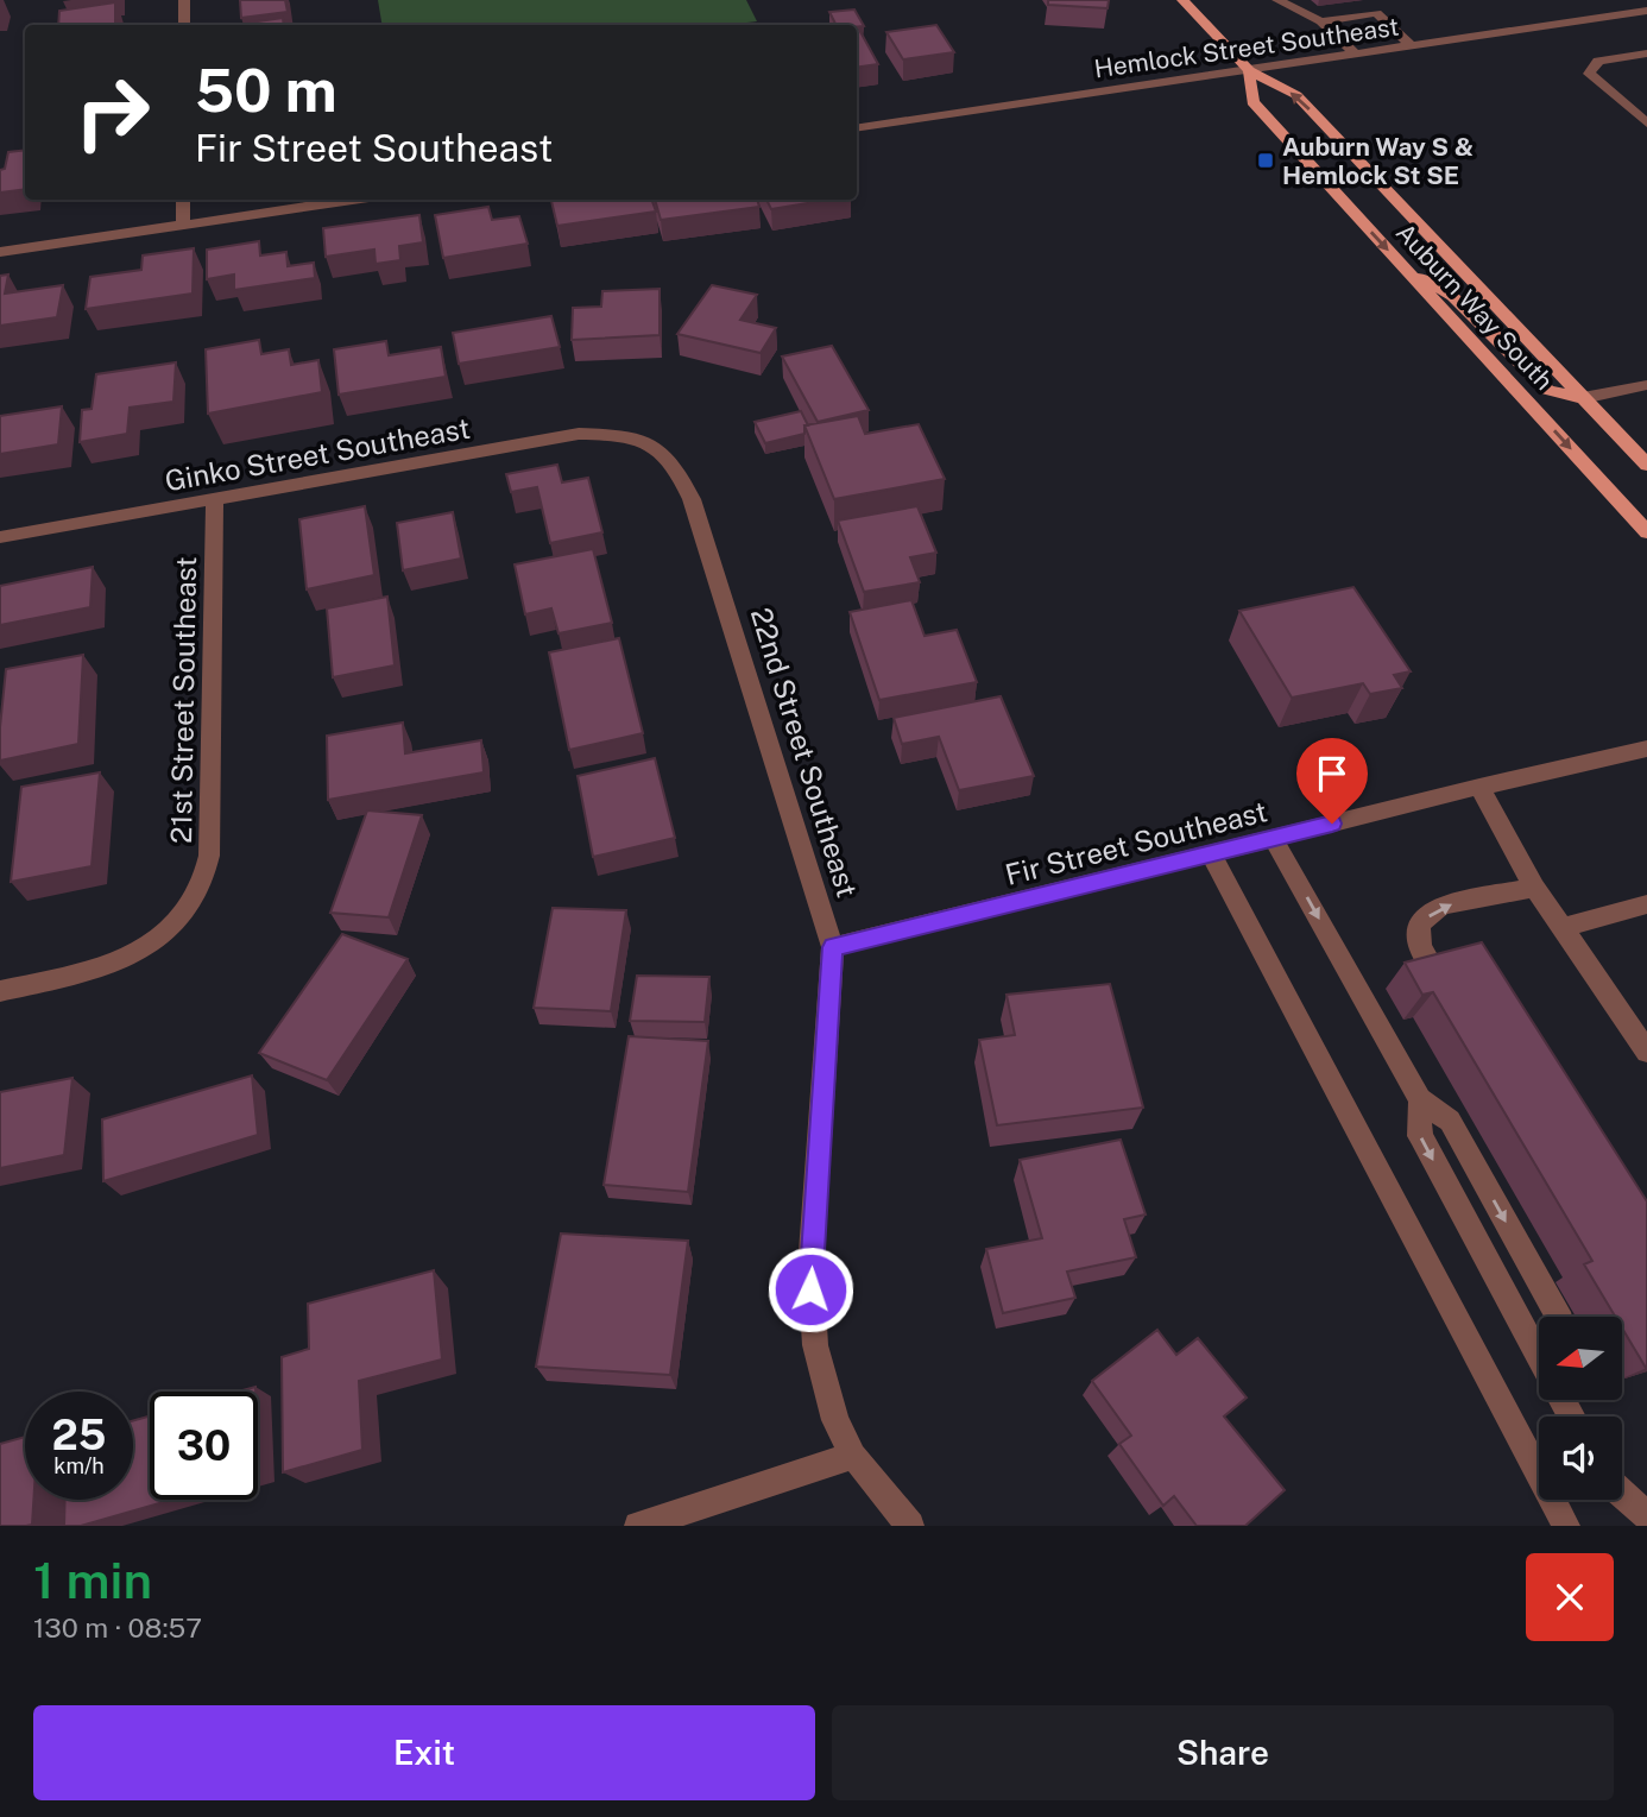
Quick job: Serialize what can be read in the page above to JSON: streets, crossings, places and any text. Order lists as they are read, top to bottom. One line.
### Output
{"streets":{"main road":["Auburn Way South"],"street":["Hemlock Street Southeast","Ginko Street Southeast","21st Street Southeast","22nd Street Southeast","Fir Street Southeast"]},"crossings":[["Hemlock Street Southeast","Auburn Way South"],["Ginko Street Southeast","21st Street Southeast"],["Ginko Street Southeast","22nd Street Southeast"],["22nd Street Southeast","Fir Street Southeast"]],"places":{"transit":["Auburn Way S & Hemlock St SE"]},"north":"left","page":{"turn":["50 m","Fir Street Southeast"],"speed":"25 km/h","limit":"30","heading":["1 min","130 m · 08:57"],"buttons":["Exit","Share"]}}
